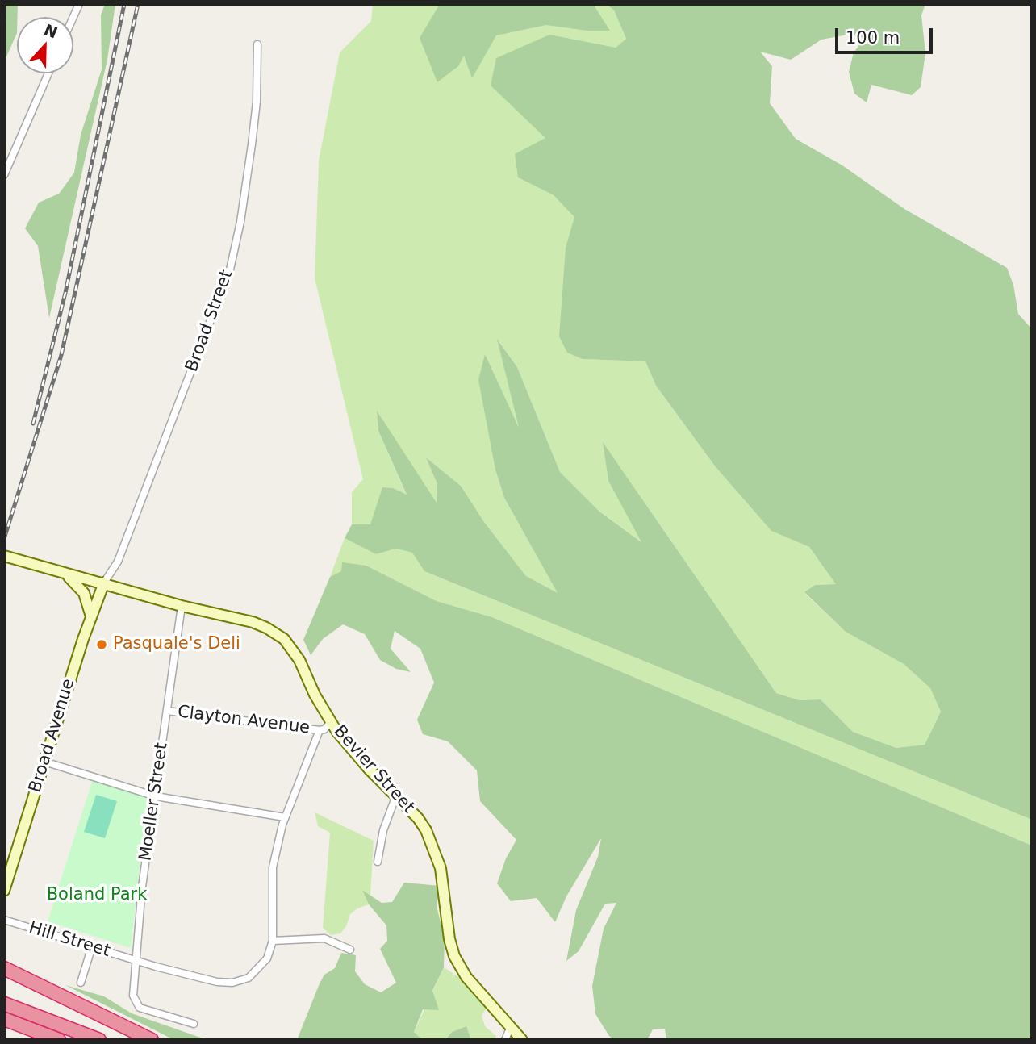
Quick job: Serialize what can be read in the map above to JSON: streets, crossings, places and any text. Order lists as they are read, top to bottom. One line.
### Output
{"streets":{"street":["Broad Street","Clayton Avenue","Broad Avenue","Bevier Street","Moeller Street","Hill Street"]},"crossings":[["Broad Street","Broad Avenue"],["Broad Street","Bevier Street"],["Clayton Avenue","Moeller Street"],["Broad Avenue","Bevier Street"],["Bevier Street","Moeller Street"],["Moeller Street","Hill Street"]],"parks":["Boland Park"],"places":["Pasquale's Deli"],"scale_bar":"100 m","north":"top"}
